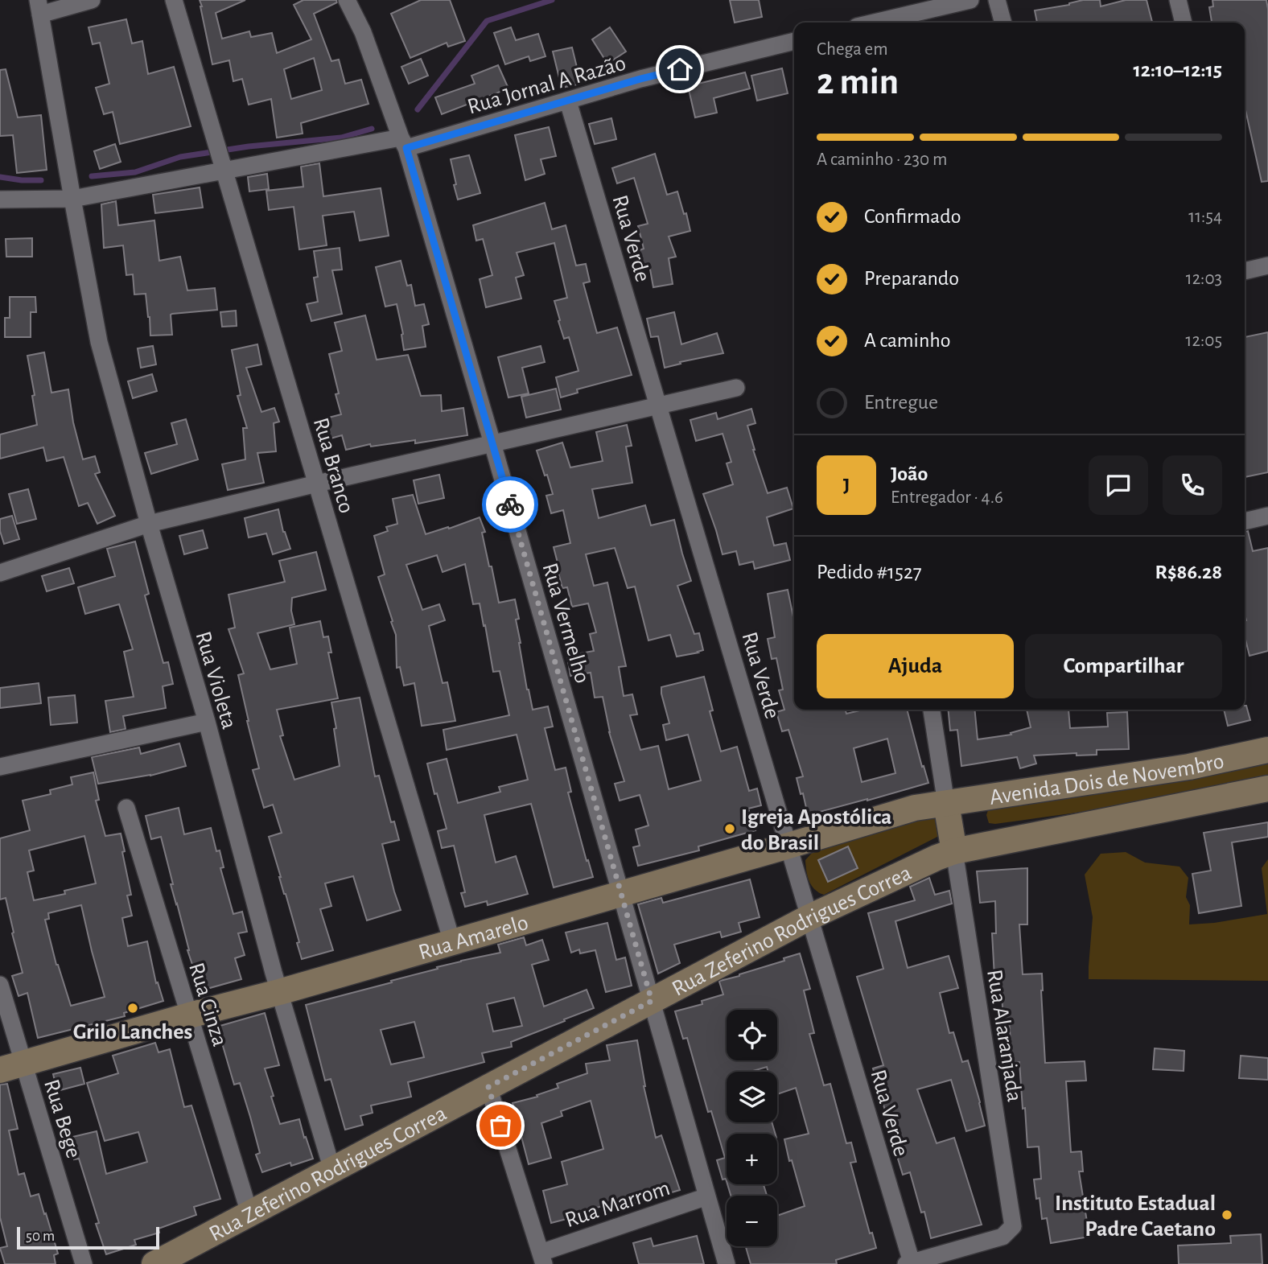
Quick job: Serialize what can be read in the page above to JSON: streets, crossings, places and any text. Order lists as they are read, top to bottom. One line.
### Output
{"streets":{"street":["Rua Jornal A Razão","Rua Verde","Rua Branco","Rua Vermelho","Rua Violeta","Avenida Dois de Novembro","Rua Zeferino Rodrigues Correa","Rua Amarelo","Rua Cinza","Rua Alaranjada","Rua Bege","Rua Marrom"]},"crossings":[["Rua Jornal A Razão","Rua Verde"],["Rua Jornal A Razão","Rua Branco"],["Rua Jornal A Razão","Rua Vermelho"],["Rua Jornal A Razão","Rua Violeta"],["Rua Verde","Rua Zeferino Rodrigues Correa"],["Rua Verde","Rua Amarelo"],["Rua Verde","Rua Alaranjada"],["Rua Branco","Rua Amarelo"],["Rua Vermelho","Rua Zeferino Rodrigues Correa"],["Rua Vermelho","Rua Amarelo"],["Rua Vermelho","Rua Marrom"],["Rua Violeta","Rua Zeferino Rodrigues Correa"],["Rua Violeta","Rua Amarelo"],["Avenida Dois de Novembro","Rua Zeferino Rodrigues Correa"],["Avenida Dois de Novembro","Rua Amarelo"],["Avenida Dois de Novembro","Rua Alaranjada"],["Rua Zeferino Rodrigues Correa","Rua Cinza"],["Rua Zeferino Rodrigues Correa","Rua Alaranjada"],["Rua Amarelo","Rua Cinza"],["Rua Amarelo","Rua Bege"]],"places":["Igreja Apostólica do Brasil","Grilo Lanches","Instituto Estadual Padre Caetano"],"scale_bar":"50 m","page":{"heading":["2 min","Chega em","12:10–12:15"],"panel":["João","Entregador · 4.6","Pedido #1527","R$86.28"],"bar":"A caminho · 230 m","list":[["Confirmado","11:54"],["Preparando","12:03"],["A caminho","12:05"],"Entregue"],"round":"J","buttons":["Ajuda","Compartilhar"],"map_buttons":["+","−"],"scale":"50 m"}}
